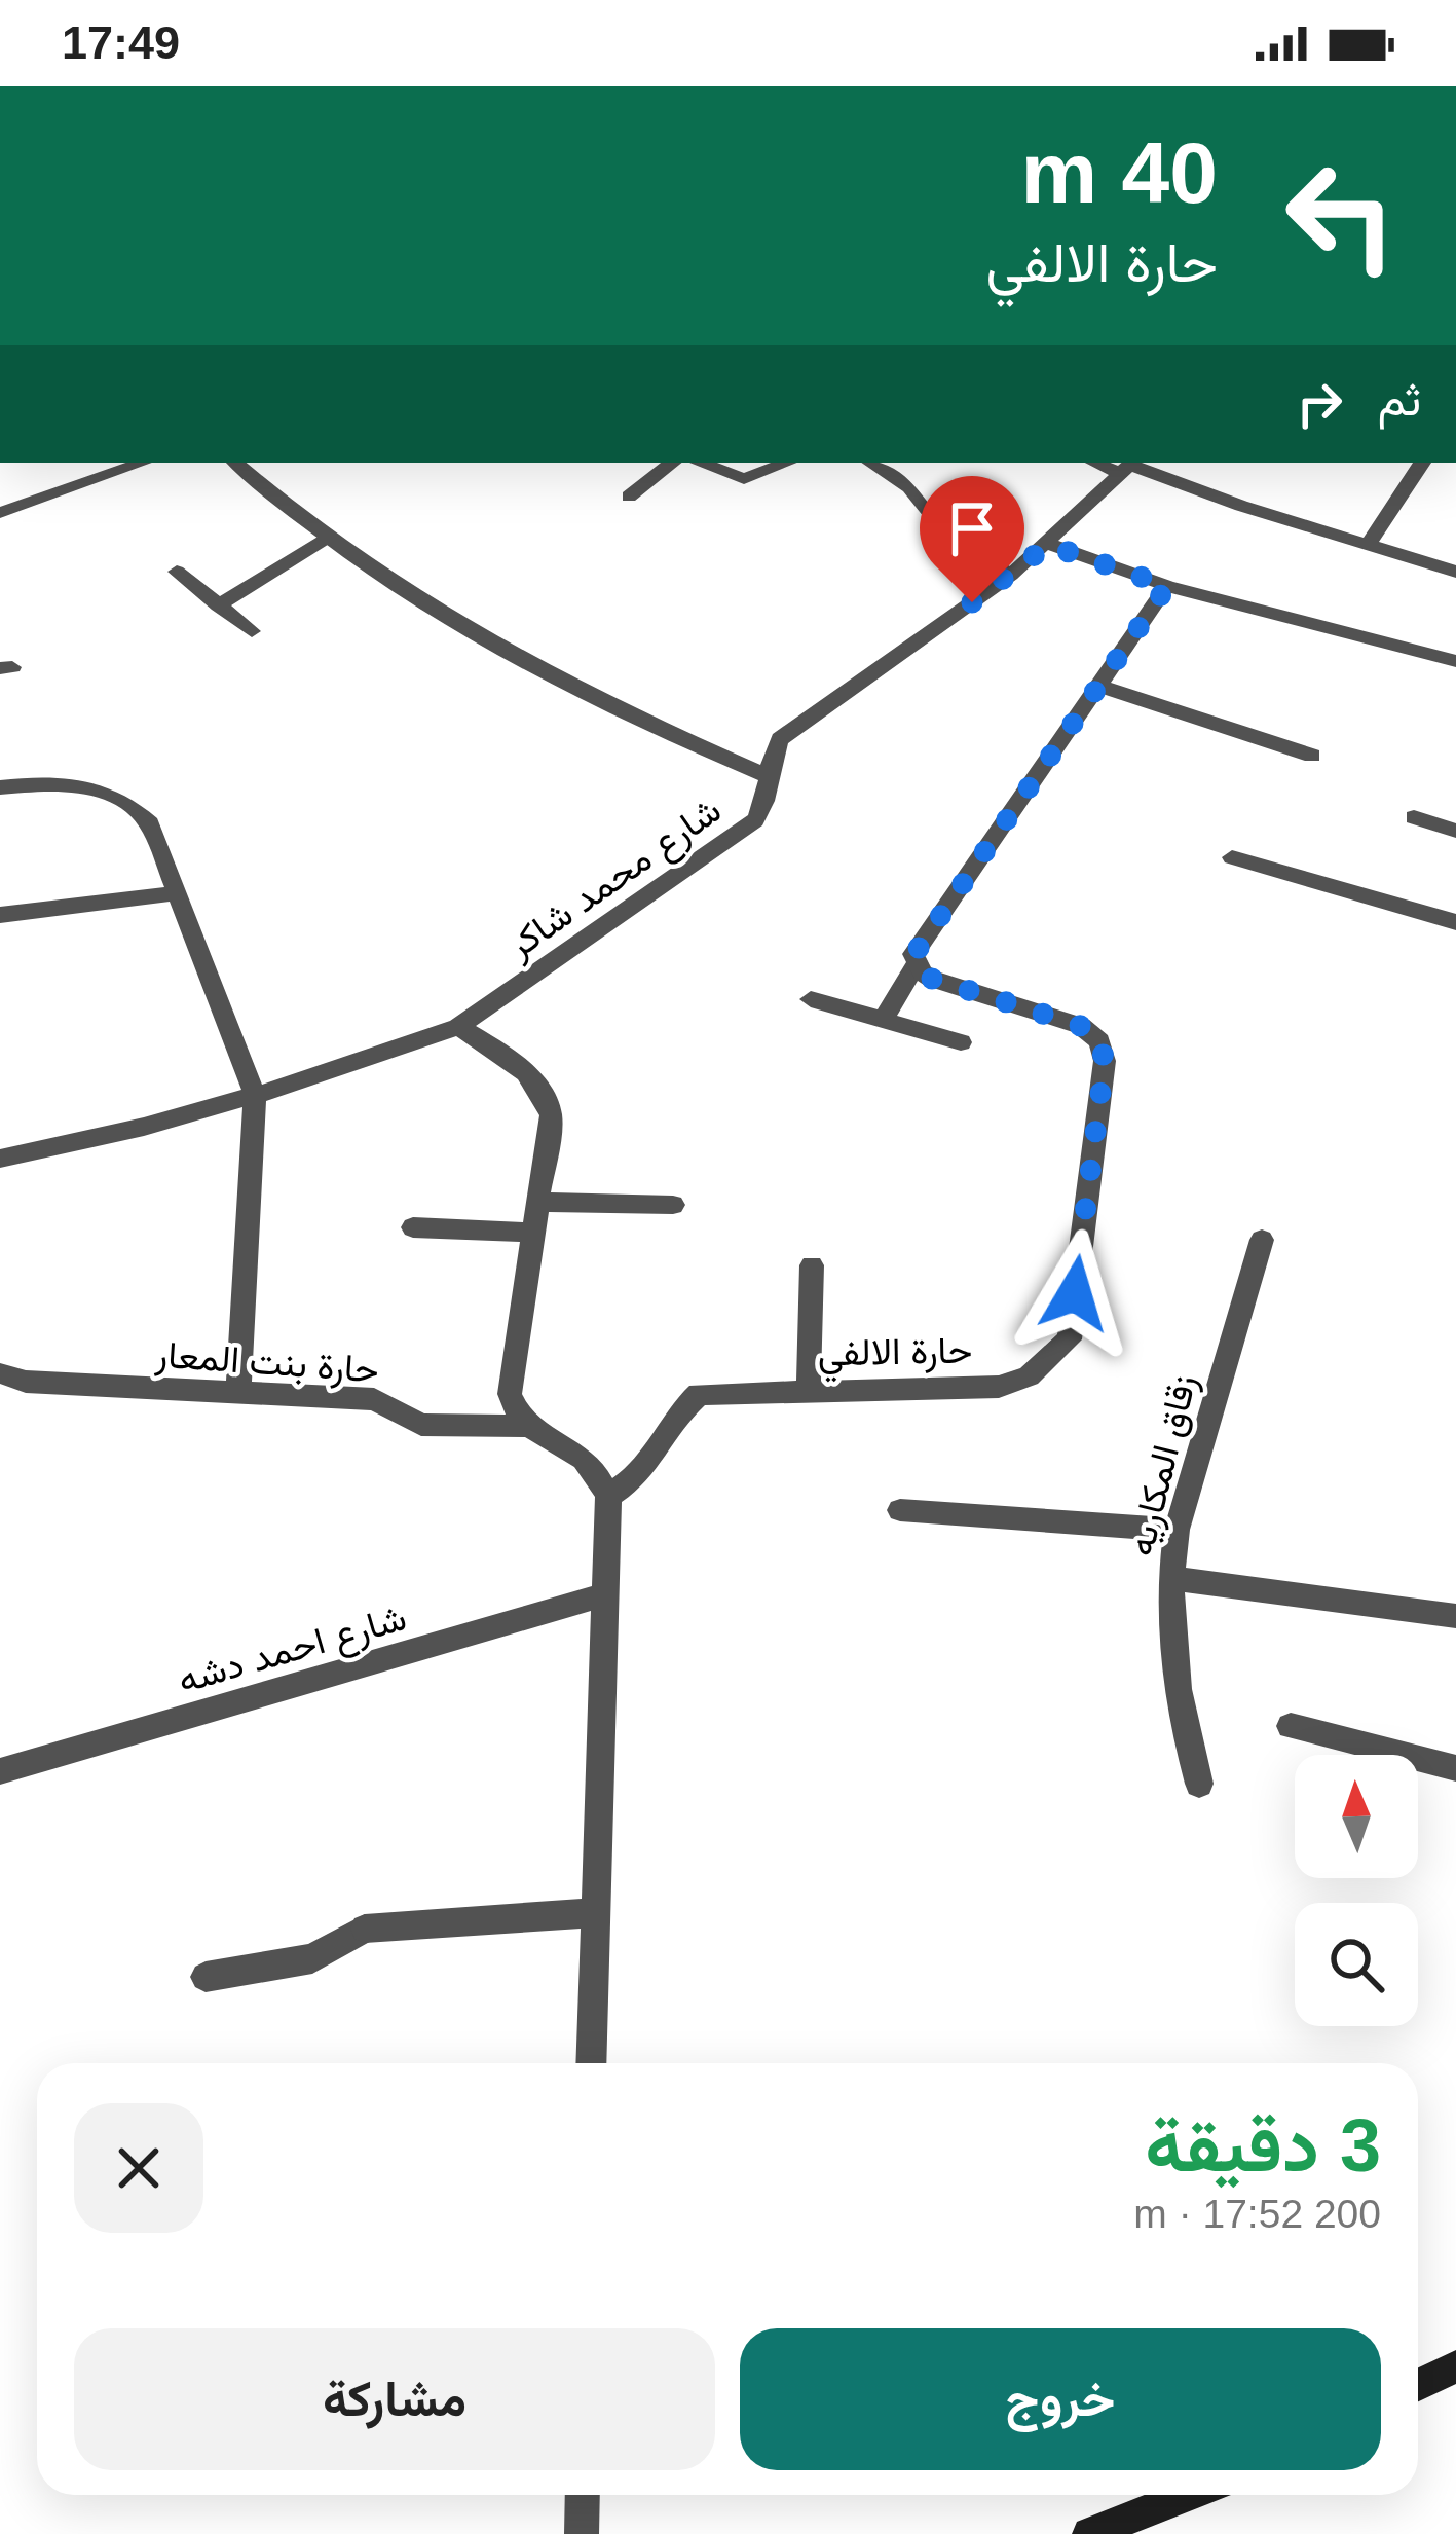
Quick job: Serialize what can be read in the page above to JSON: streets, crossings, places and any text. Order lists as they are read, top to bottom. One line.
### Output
{"streets":{"street":["شارع محمد شاكر","حارة الالفي","حارة بنت المعار","زقاق المكاريه","شارع احمد دشه"]},"north":"top","page":{"status":"17:49","turn":["40 m","حارة الالفي"],"then":"ثم","heading":["3 دقيقة","200 m · 17:52"],"buttons":["خروج","مشاركة"]}}
